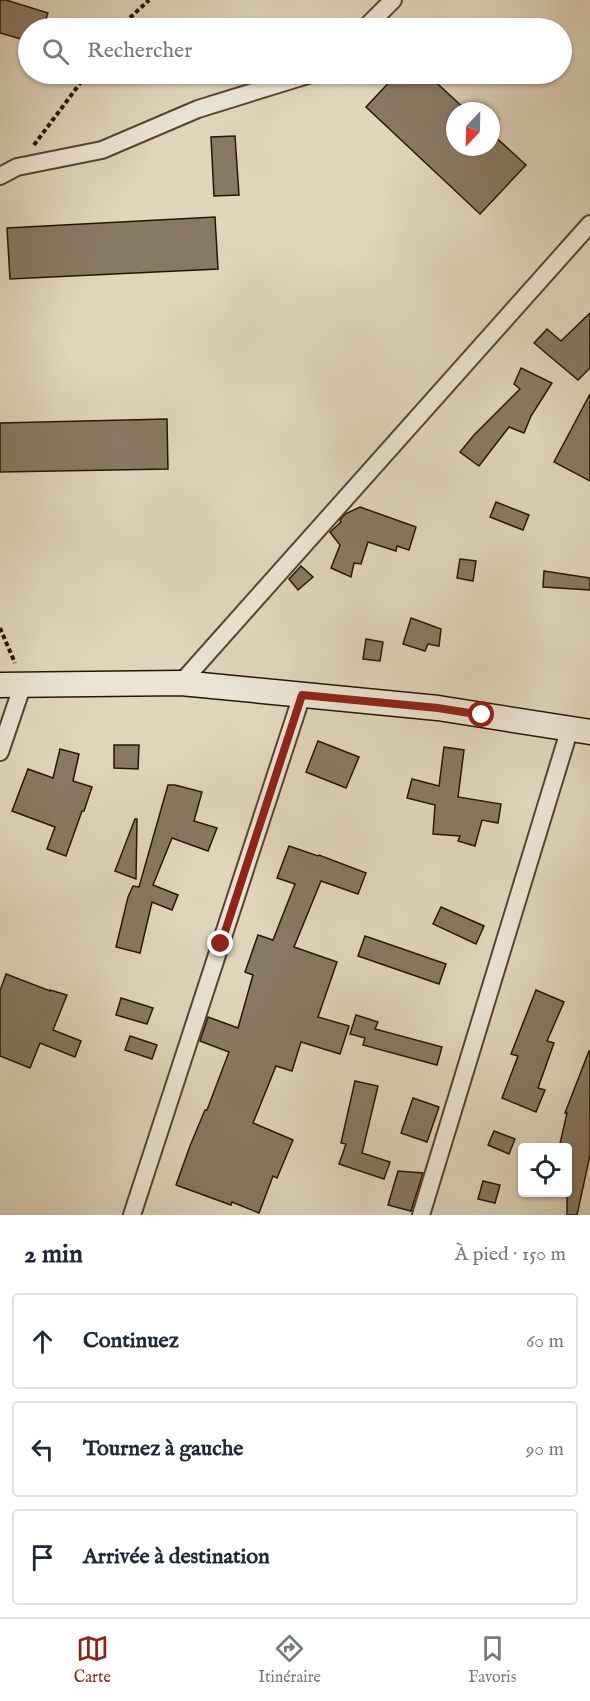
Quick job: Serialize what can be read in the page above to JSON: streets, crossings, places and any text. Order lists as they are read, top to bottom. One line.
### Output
{"north":"bottom","page":{"search":"Rechercher","heading":["2 min","À pied · 150 m"],"list":[["Continuez","60 m"],["Tournez à gauche","90 m"],"Arrivée à destination"],"nav":["Carte","Itinéraire","Favoris"]}}
